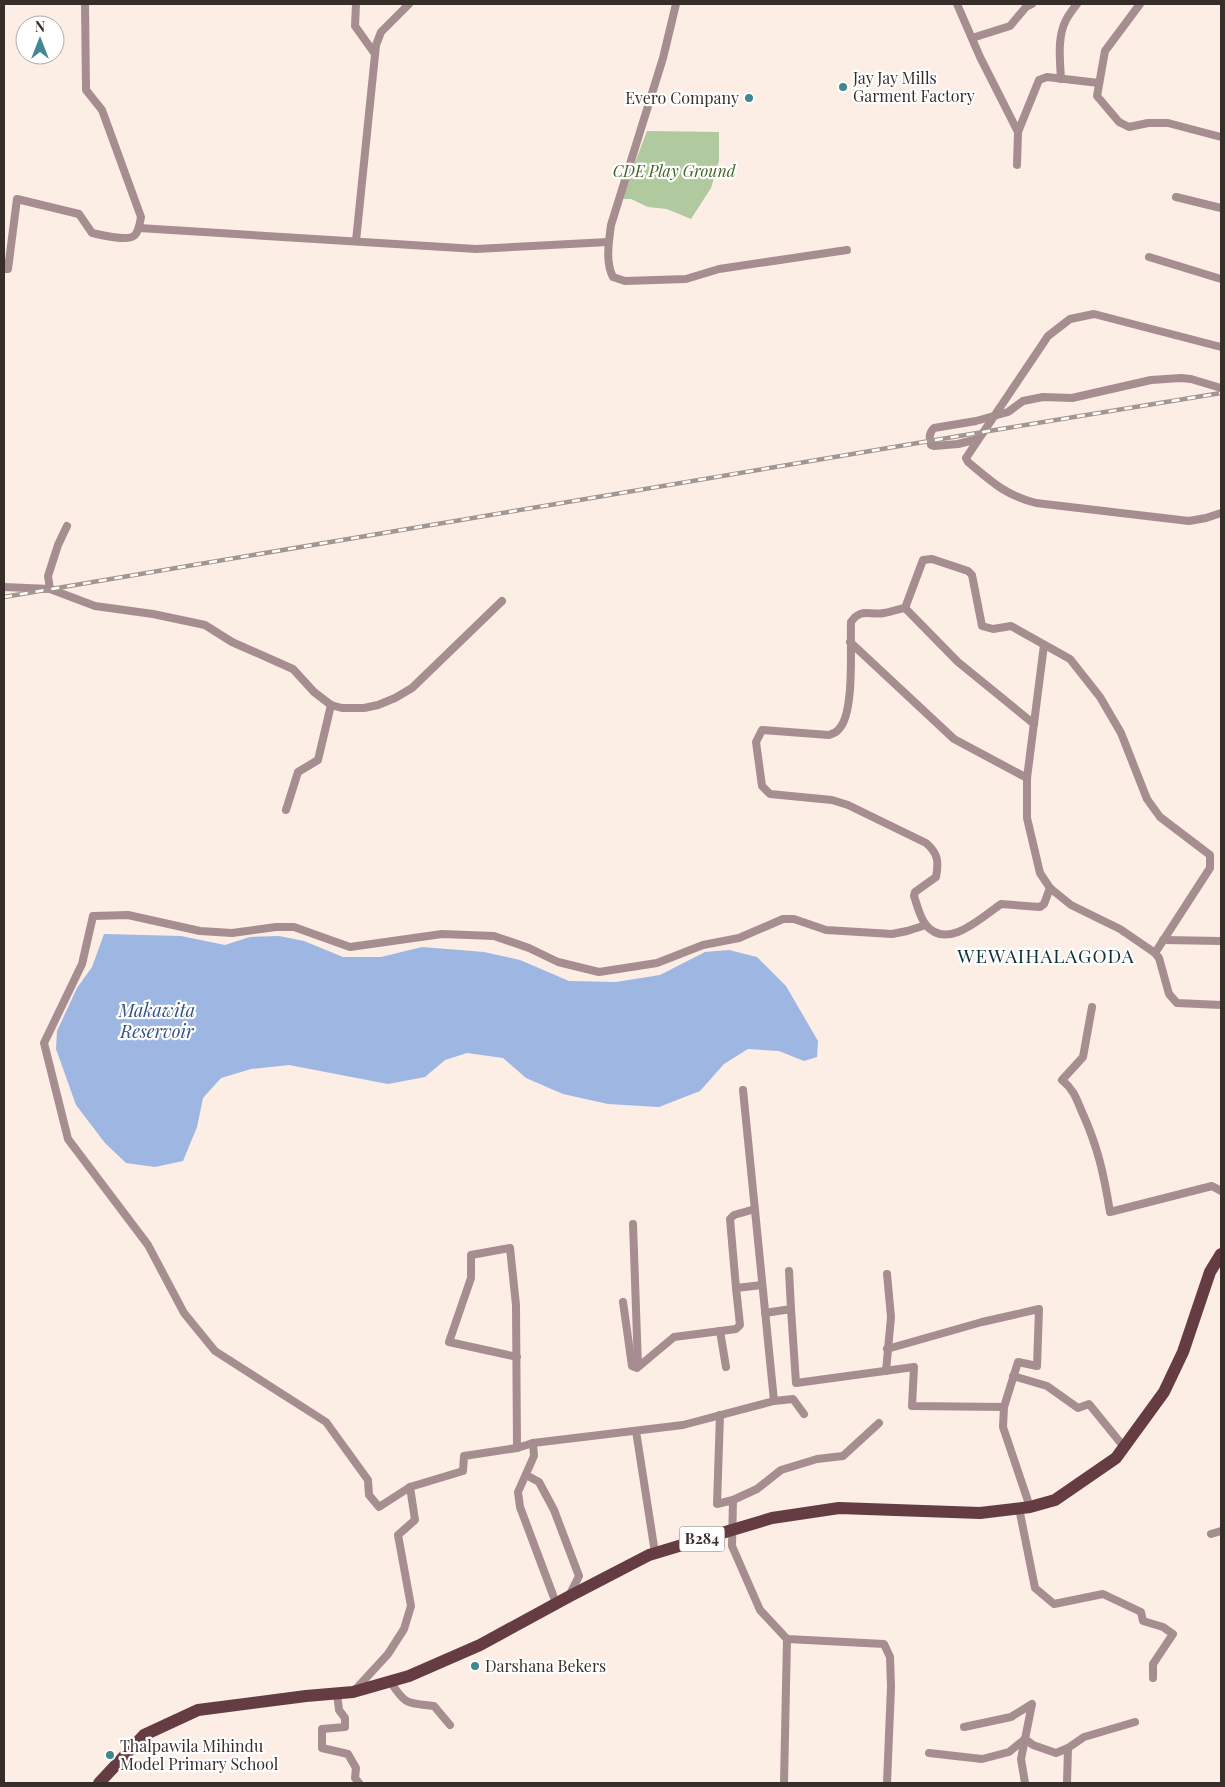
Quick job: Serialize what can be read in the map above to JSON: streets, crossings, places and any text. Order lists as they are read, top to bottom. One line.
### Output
{"streets":{"main road":["B284"]},"districts":["WEWAIHALAGODA"],"water":["Makawita Reservoir"],"parks":["CDE Play Ground"],"places":["Jay Jay Mills Garment Factory","Evero Company","Darshana Bekers","Thalpawila Mihindu Model Primary School"],"north":"top"}
